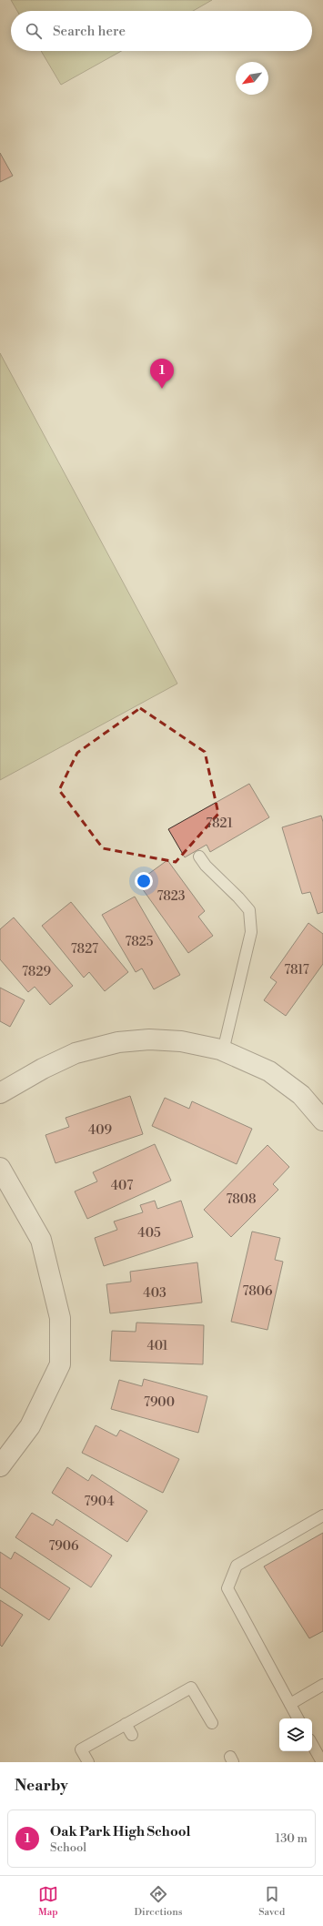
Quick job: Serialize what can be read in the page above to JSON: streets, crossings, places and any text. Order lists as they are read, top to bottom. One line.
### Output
{"house_numbers":["7821","7823","7825","7827","7817","7829","409","407","7808","405","7806","403","401","7900","7904","7906"],"north":"bottom left","page":{"search":"Search here","pins":"1","heading":"Nearby","list":[{"mark":"1","name":"Oak Park High School","note":"School","value":"130 m"}],"nav":["Map","Directions","Saved"]}}
